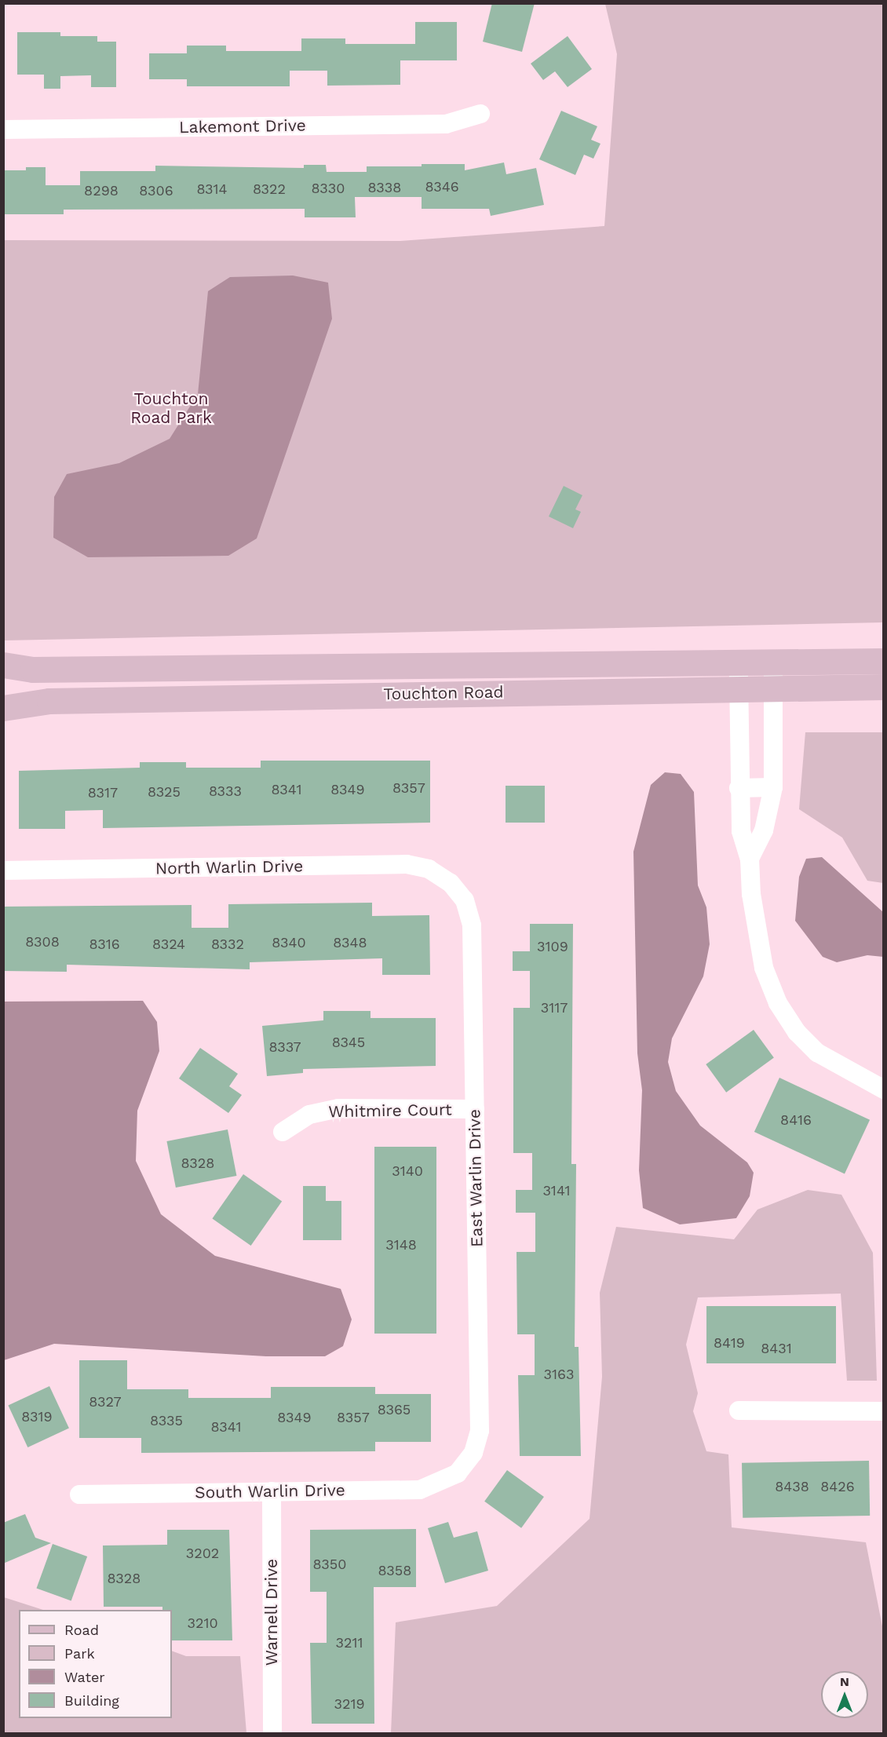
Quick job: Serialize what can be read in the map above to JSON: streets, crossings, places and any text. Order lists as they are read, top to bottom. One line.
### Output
{"streets":{"street":["Lakemont Drive","Touchton Road","North Warlin Drive","Whitmire Court","East Warlin Drive","South Warlin Drive","Warnell Drive"]},"crossings":[["North Warlin Drive","East Warlin Drive"],["Whitmire Court","East Warlin Drive"],["East Warlin Drive","South Warlin Drive"],["South Warlin Drive","Warnell Drive"]],"parks":["Touchton Road Park"],"house_numbers":["8346","8338","8330","8314","8322","8298","8306","8357","8341","8349","8333","8325","8317","8308","8340","8348","8316","8324","8332","3109","3117","8345","8337","8416","8328","3140","3141","3148","8419","8431","3163","8327","8365","8319","8349","8357","8335","8341","8438","8426","3202","8350","8358","8328","3210","3211","3219"],"legend":["Road","Park","Water","Building"],"north":"top"}
